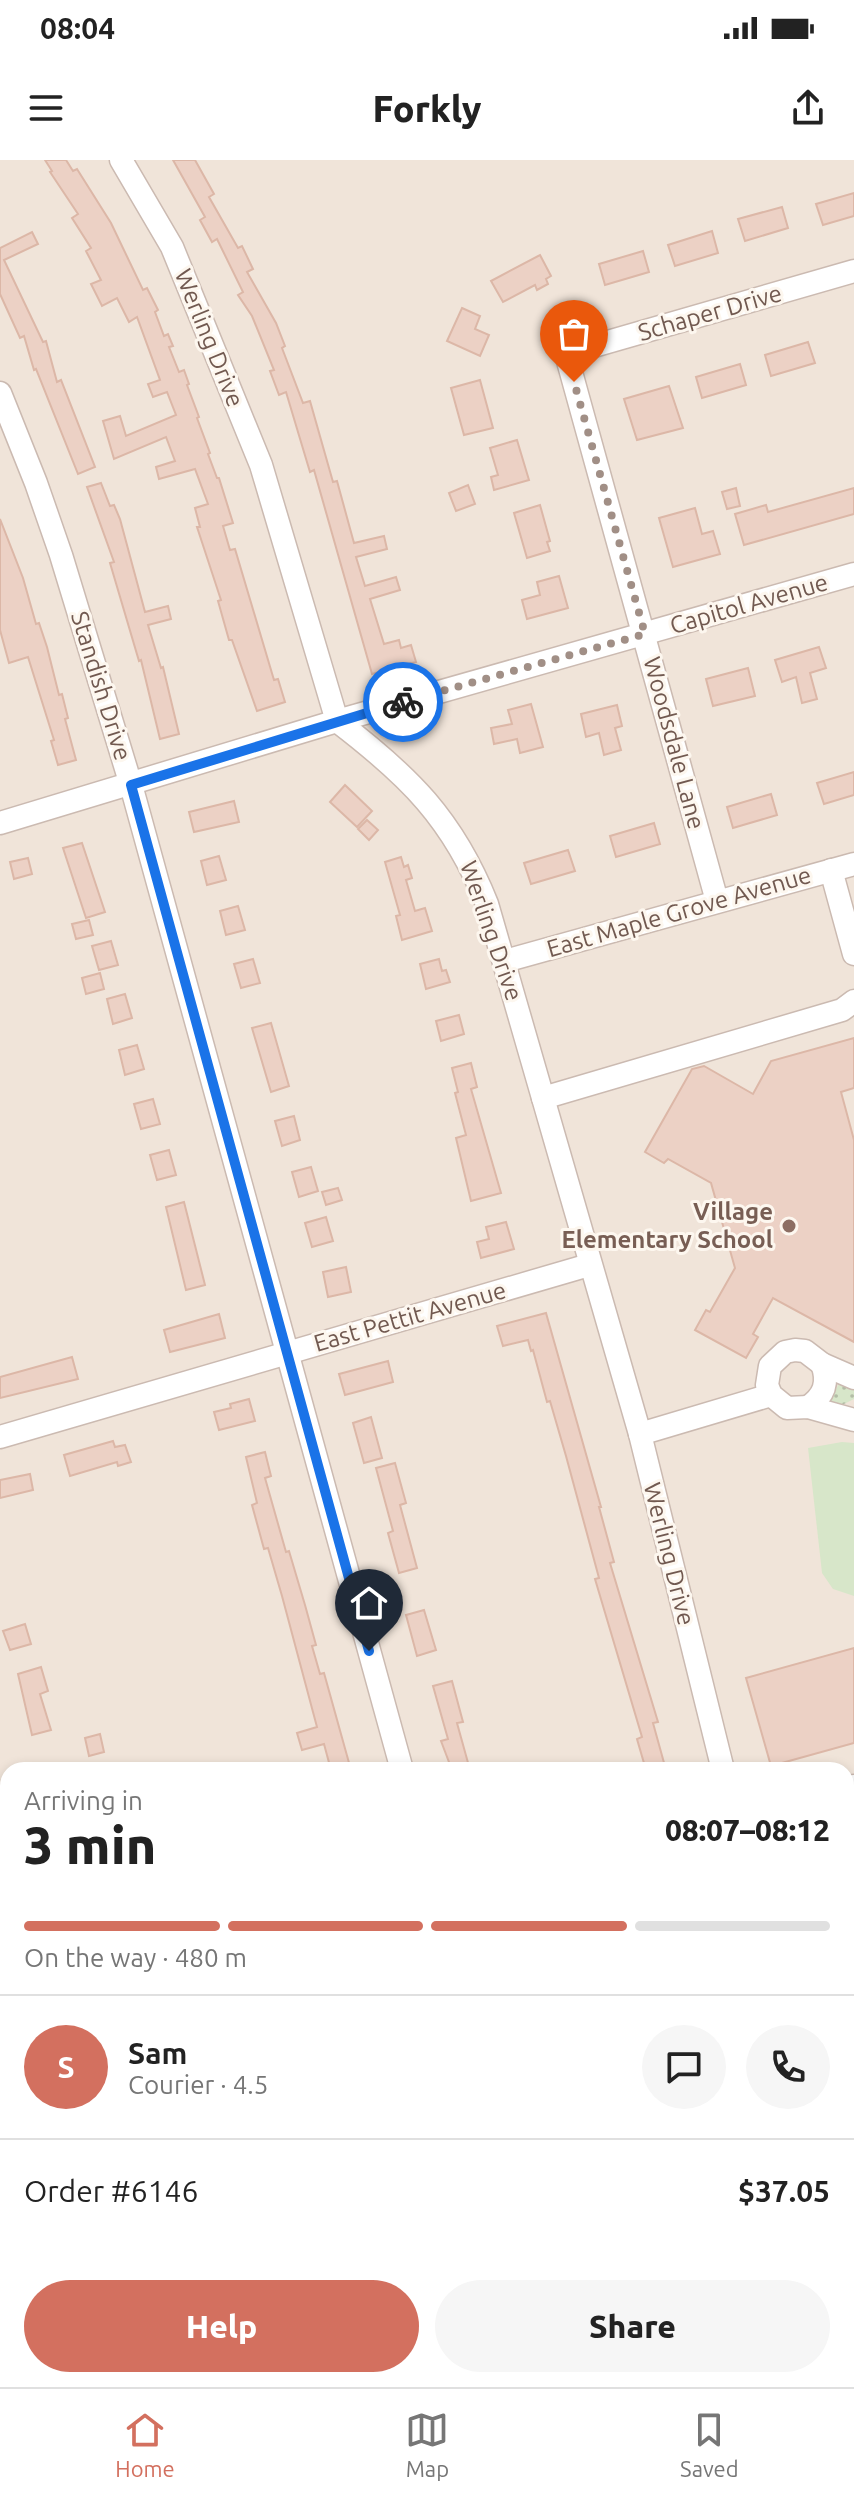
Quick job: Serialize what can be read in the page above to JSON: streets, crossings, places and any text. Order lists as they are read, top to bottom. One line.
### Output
{"streets":{"street":["Schaper Drive","Werling Drive","Capitol Avenue","Standish Drive","Woodsdale Lane","East Maple Grove Avenue","East Pettit Avenue"]},"crossings":[["Schaper Drive","Woodsdale Lane"],["Werling Drive","Capitol Avenue"],["Werling Drive","East Maple Grove Avenue"],["Werling Drive","East Pettit Avenue"],["Capitol Avenue","Standish Drive"],["Capitol Avenue","Woodsdale Lane"],["Standish Drive","East Pettit Avenue"],["Woodsdale Lane","East Maple Grove Avenue"]],"places":["Village Elementary School"],"page":{"status":"08:04","header":"Forkly","heading":["3 min","Arriving in","08:07–08:12"],"panel":["Sam","Courier · 4.5","Order #6146","$37.05"],"bar":"On the way · 480 m","round":"S","buttons":["Help","Share"],"tabs":["Home","Map","Saved"]}}
